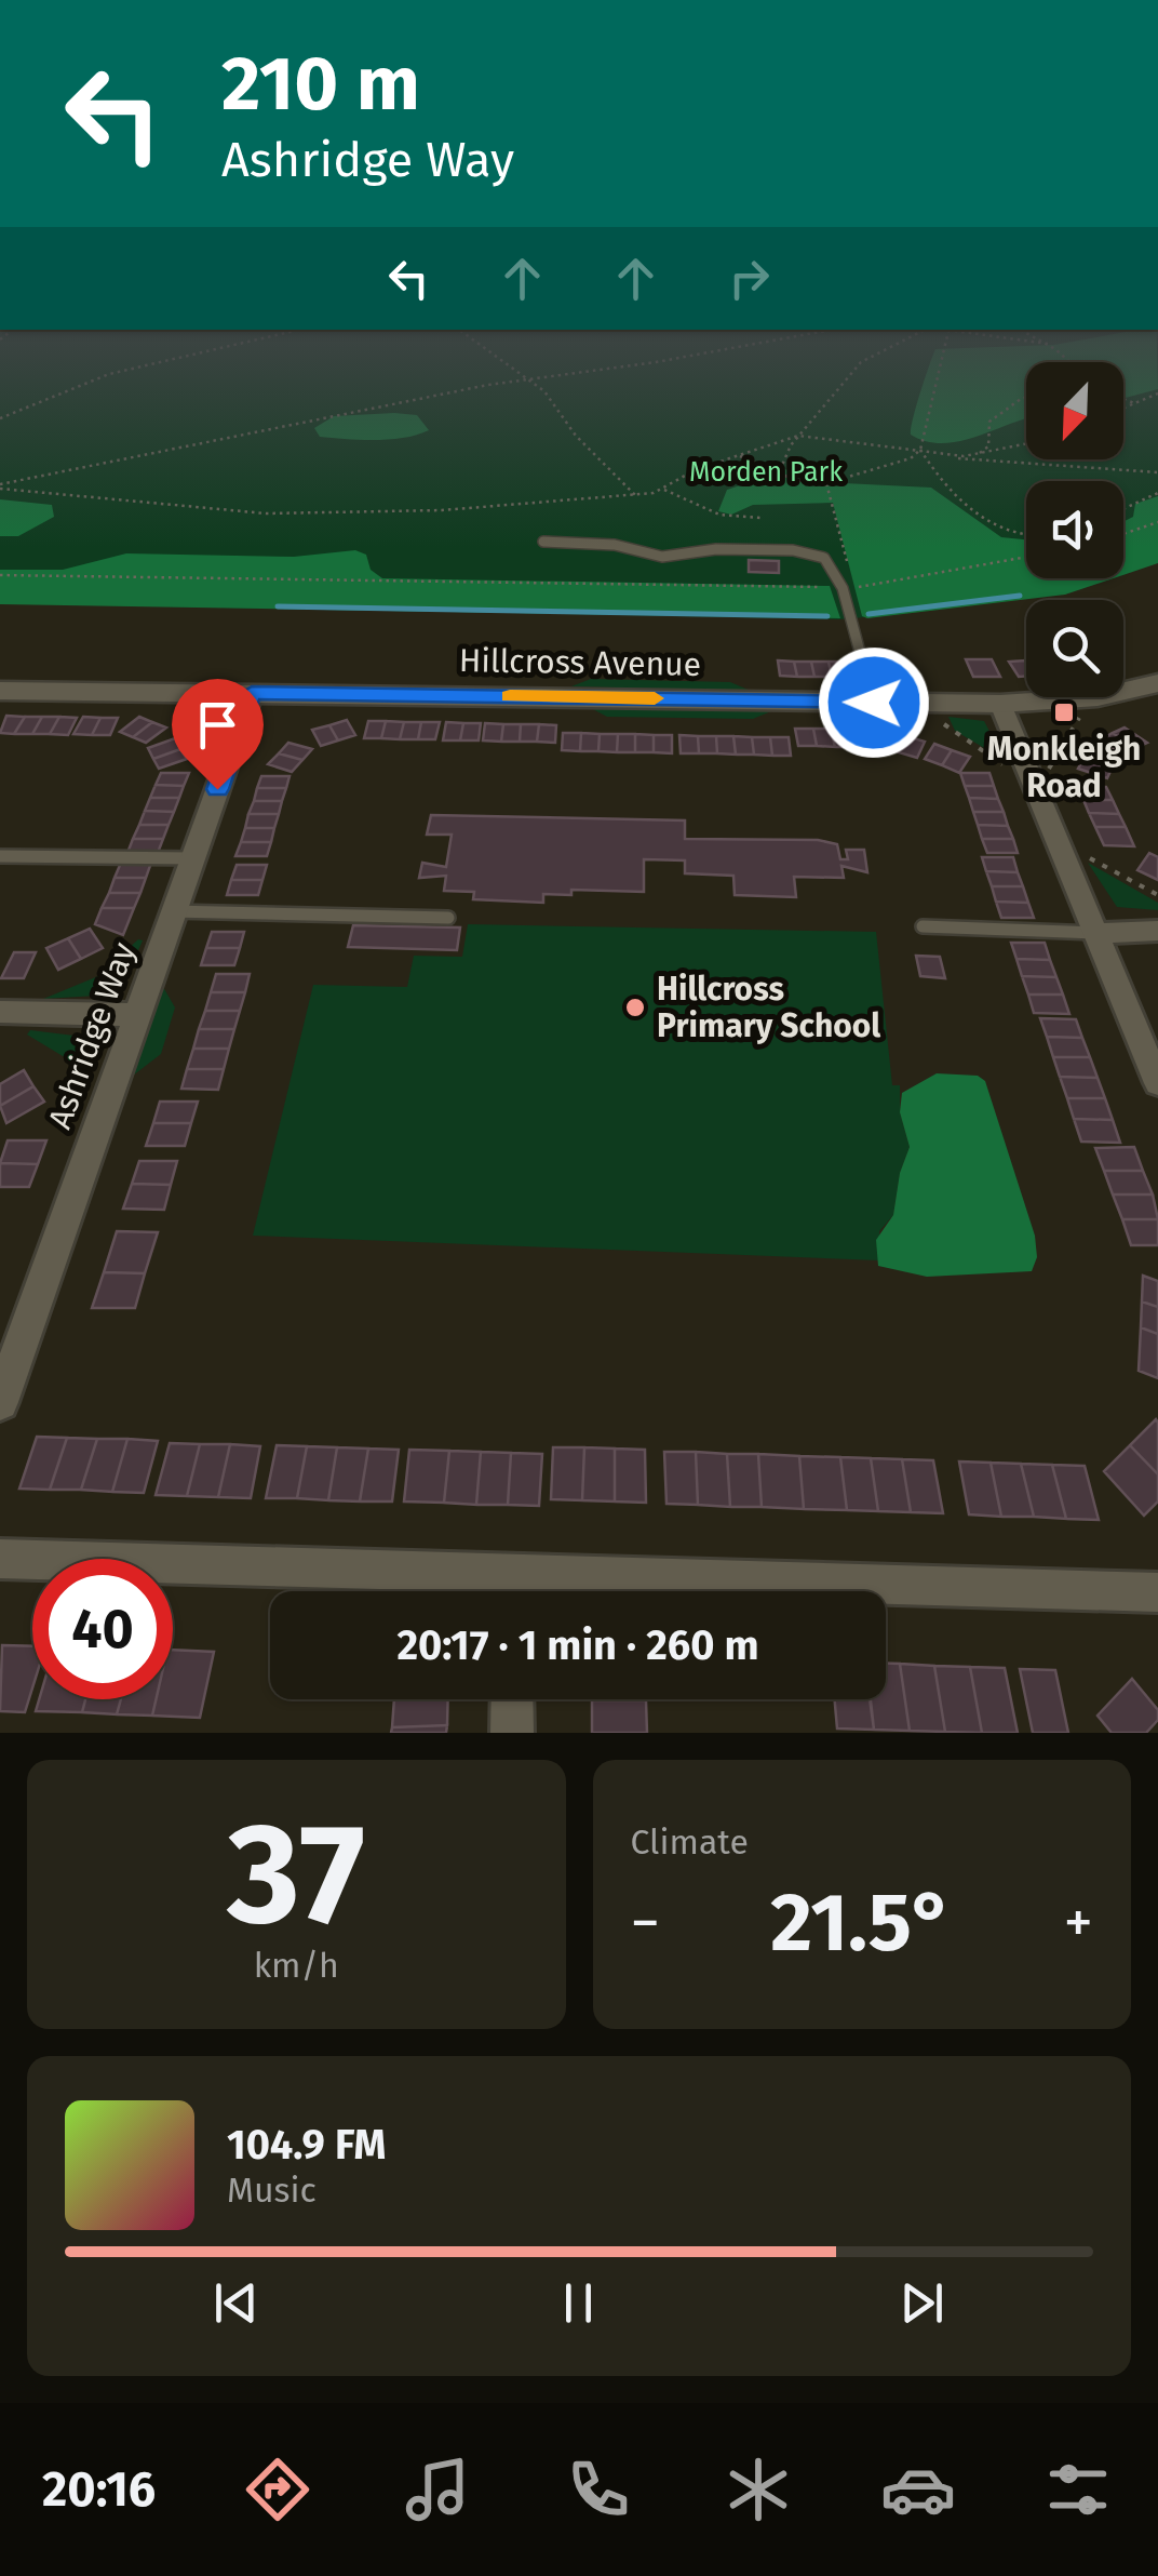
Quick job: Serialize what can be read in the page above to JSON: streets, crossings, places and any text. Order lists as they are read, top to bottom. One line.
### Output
{"streets":{"street":["Hillcross Avenue","Ashridge Way"]},"crossings":[["Hillcross Avenue","Ashridge Way"]],"parks":["Morden Park"],"places":{"transit":["Monkleigh Road"],"other":["Hillcross Primary School"]},"north":"bottom left","page":{"turn":["210 m","Ashridge Way"],"limit":"40","trip":"20:17 · 1 min · 260 m","tile":[["37","km/h"],"Climate"],"heat":["−","21.5°","+"],"song":["104.9 FM","Music"],"tabs":"20:16"}}
